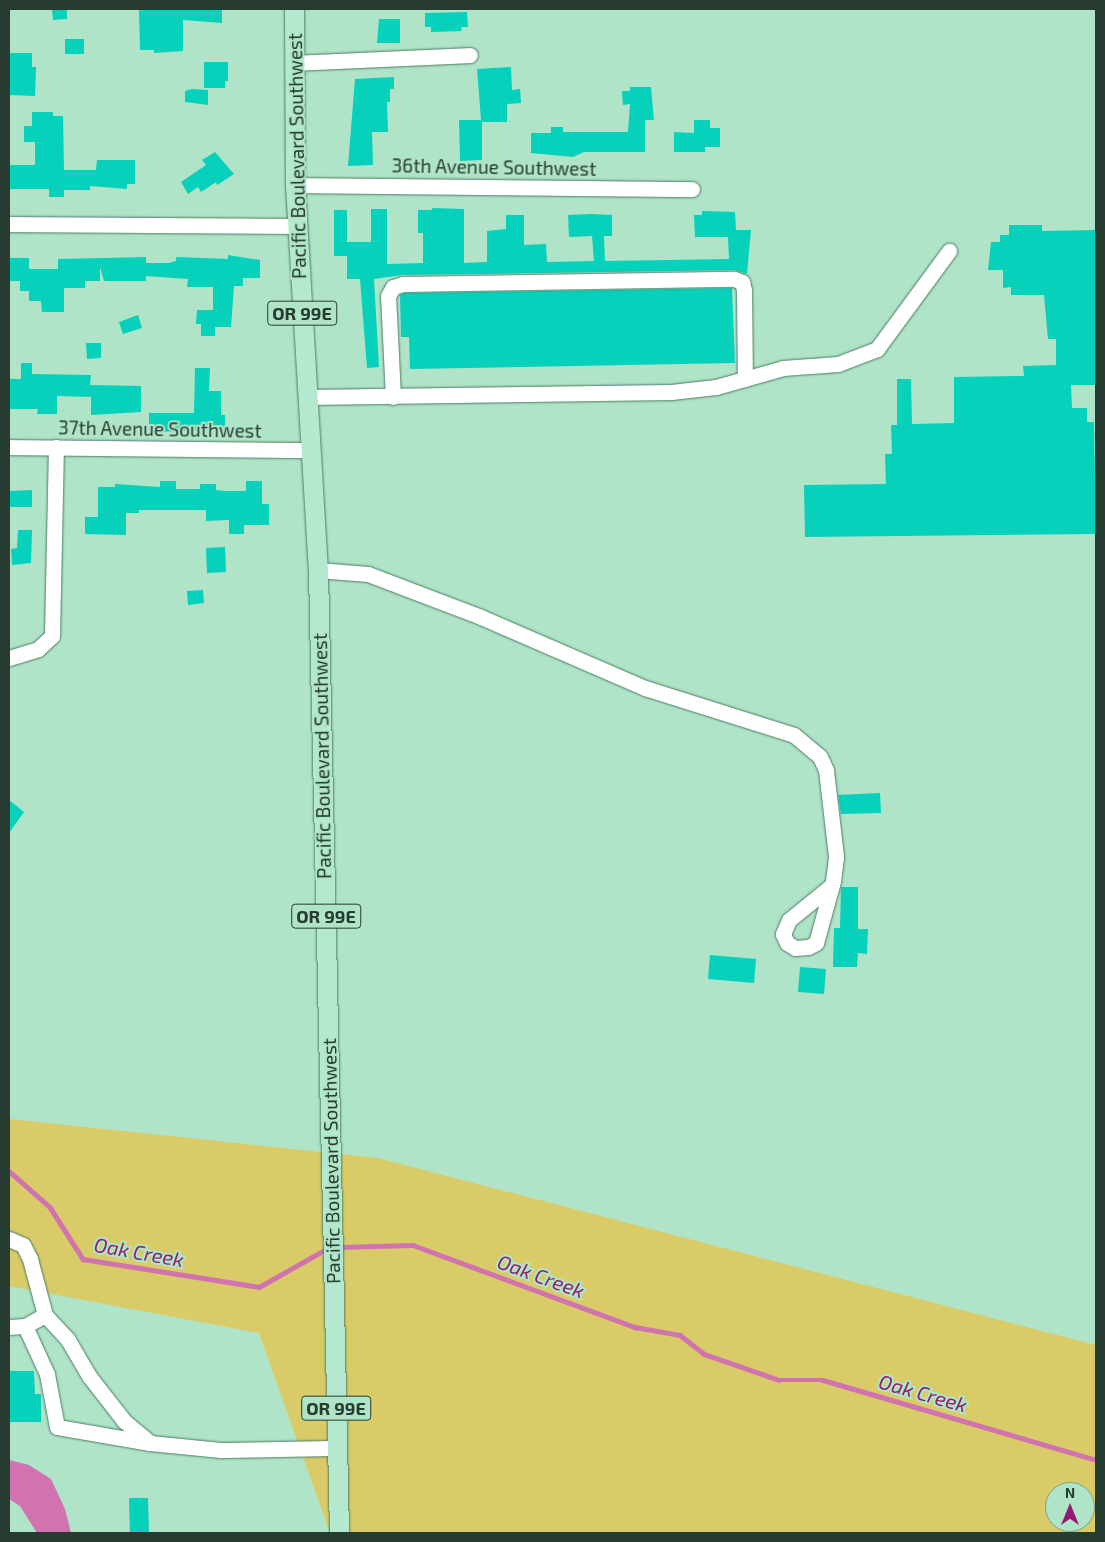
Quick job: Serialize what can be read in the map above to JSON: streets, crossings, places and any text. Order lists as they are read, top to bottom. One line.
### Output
{"streets":{"main road":["Pacific Boulevard Southwest","OR 99E"],"street":["36th Avenue Southwest","37th Avenue Southwest"]},"crossings":[["Pacific Boulevard Southwest","36th Avenue Southwest"],["Pacific Boulevard Southwest","37th Avenue Southwest"]],"water":["Oak Creek"],"north":"top"}
